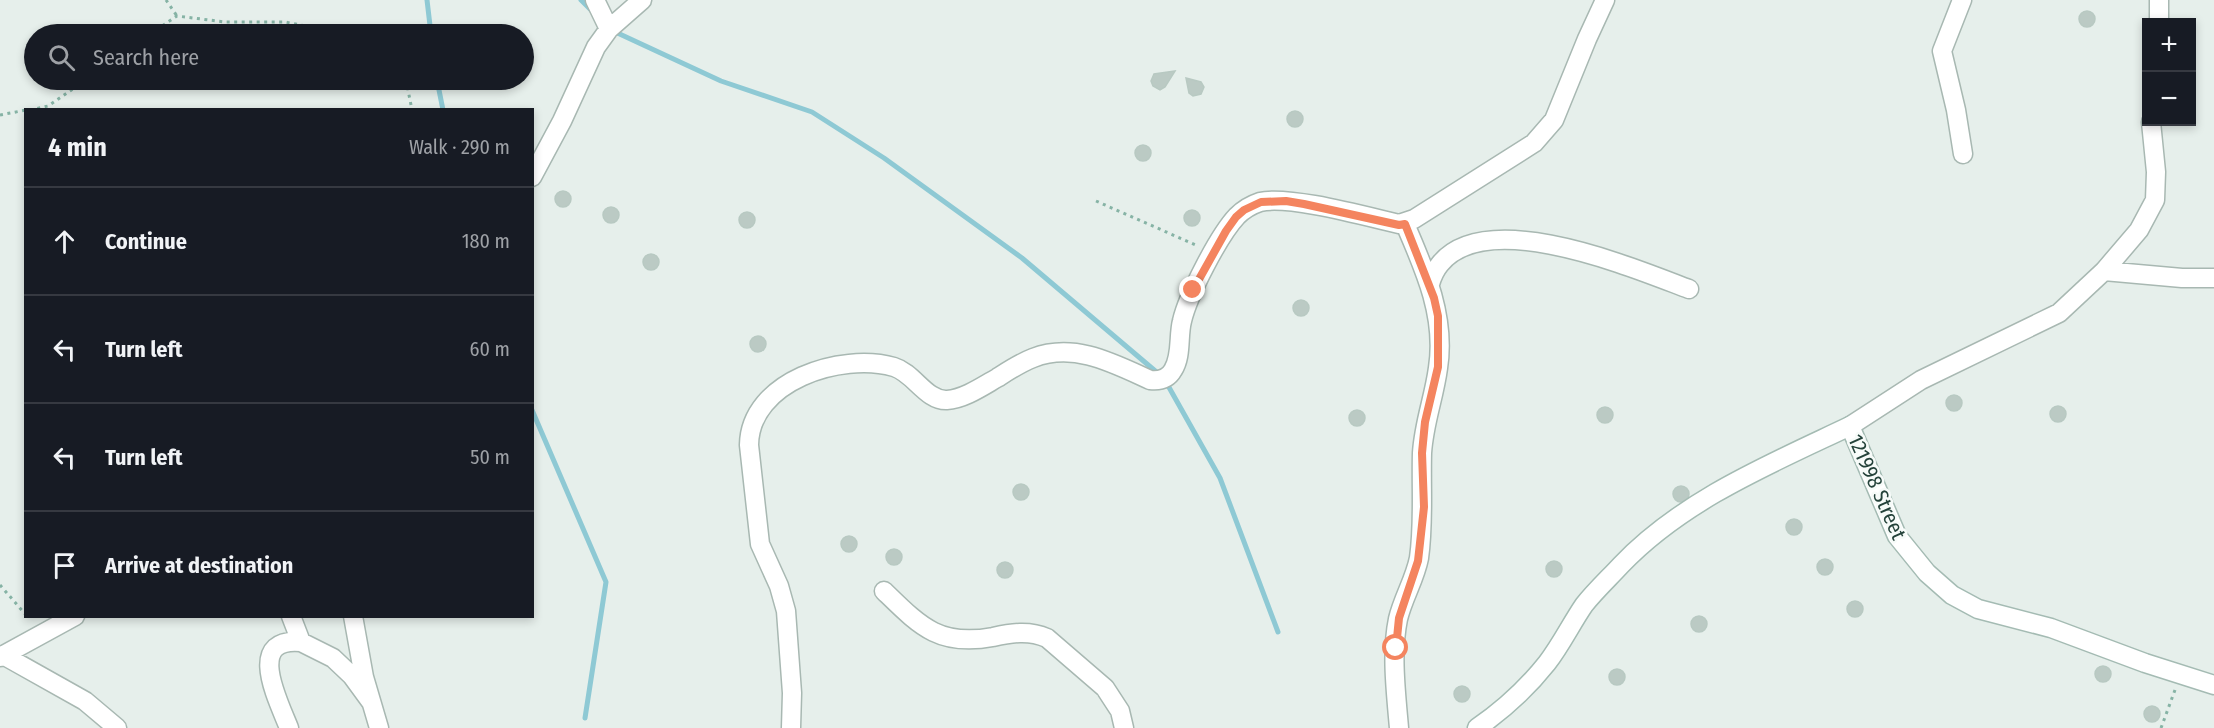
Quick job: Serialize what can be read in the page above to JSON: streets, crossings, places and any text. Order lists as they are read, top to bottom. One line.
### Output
{"streets":{"street":["121998 Street"]},"page":{"map_buttons":["+","−"],"search":"Search here","heading":["4 min","Walk · 290 m"],"list":[["Continue","180 m"],["Turn left","60 m"],["Turn left","50 m"],"Arrive at destination"]}}
